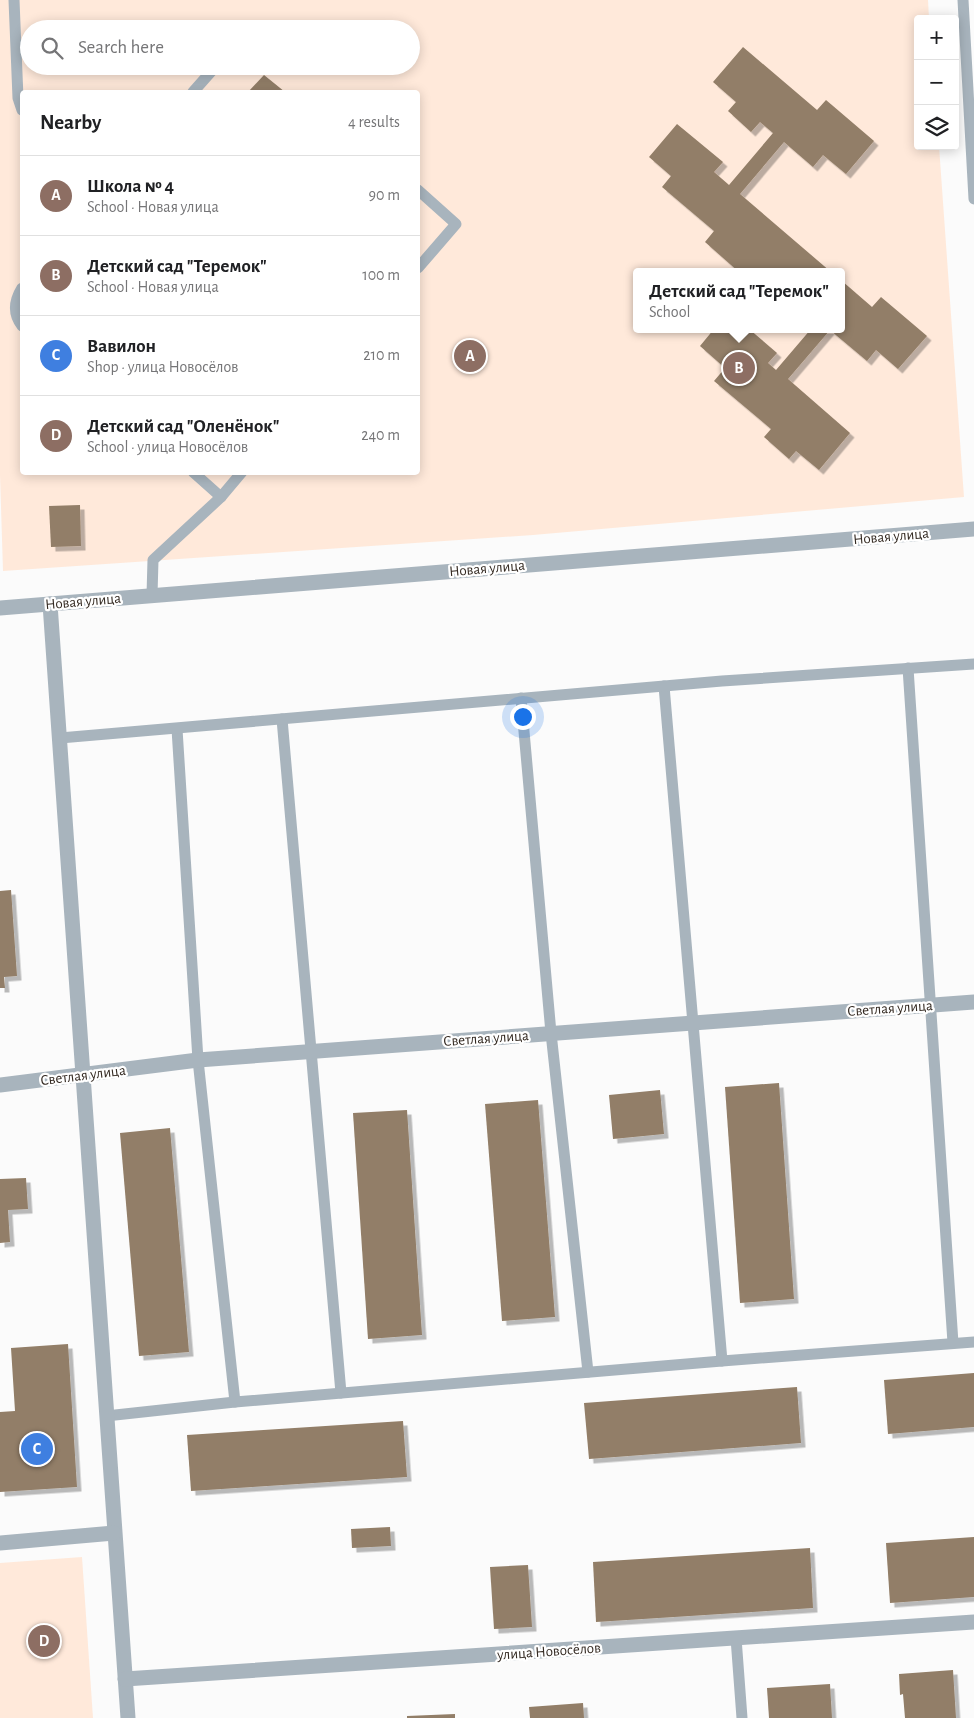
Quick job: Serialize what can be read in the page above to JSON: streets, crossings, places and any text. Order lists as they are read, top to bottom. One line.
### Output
{"streets":{"street":["Новая улица","Светлая улица","улица Новосёлов"]},"page":{"map_buttons":["+","−"],"search":"Search here","heading":["Nearby","4 results"],"list":[{"mark":"A","name":"Школа № 4","note":"School · Новая улица","value":"90 m"},{"mark":"B","name":"Детский сад \"Теремок\"","note":"School · Новая улица","value":"100 m"},{"mark":"C","name":"Вавилон","note":"Shop · улица Новосёлов","value":"210 m"},{"mark":"D","name":"Детский сад \"Оленёнок\"","note":"School · улица Новосёлов","value":"240 m"}],"popup":["Детский сад \"Теремок\"","School"],"pins":["A","B","C","D"]}}
